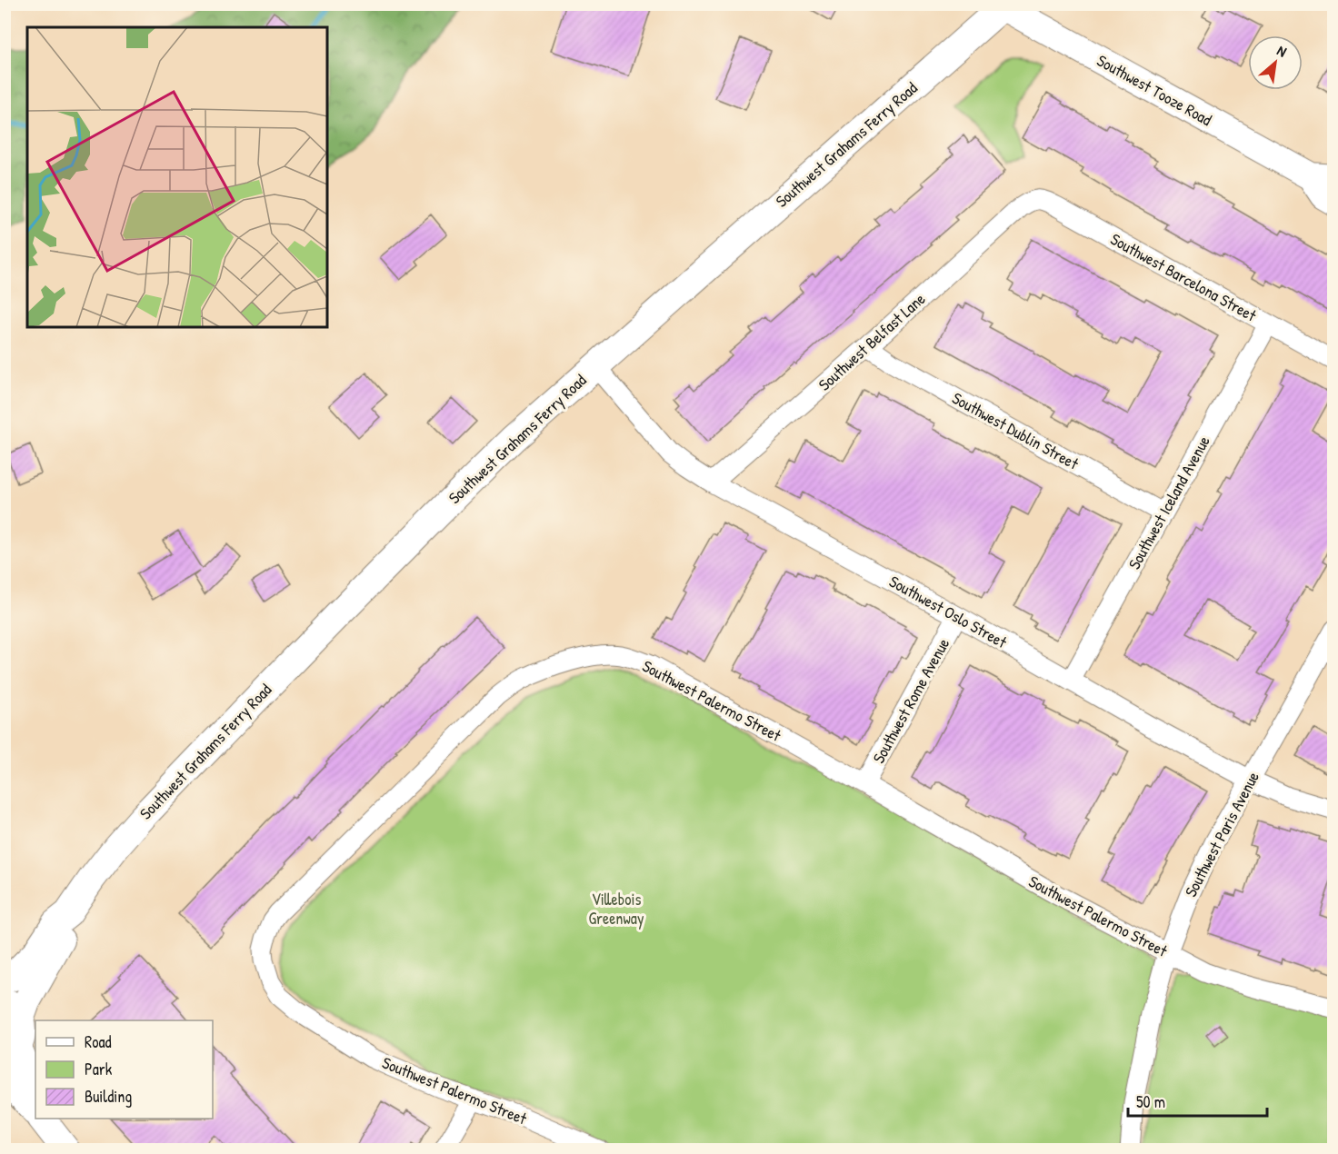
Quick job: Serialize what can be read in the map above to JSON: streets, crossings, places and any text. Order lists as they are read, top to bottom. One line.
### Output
{"streets":{"main road":["Southwest Tooze Road","Southwest Grahams Ferry Road"],"street":["Southwest Barcelona Street","Southwest Belfast Lane","Southwest Dublin Street","Southwest Iceland Avenue","Southwest Oslo Street","Southwest Palermo Street","Southwest Rome Avenue","Southwest Paris Avenue"]},"crossings":[["Southwest Tooze Road","Southwest Grahams Ferry Road"],["Southwest Grahams Ferry Road","Southwest Oslo Street"],["Southwest Barcelona Street","Southwest Belfast Lane"],["Southwest Barcelona Street","Southwest Iceland Avenue"],["Southwest Belfast Lane","Southwest Dublin Street"],["Southwest Belfast Lane","Southwest Oslo Street"],["Southwest Dublin Street","Southwest Iceland Avenue"],["Southwest Iceland Avenue","Southwest Oslo Street"],["Southwest Oslo Street","Southwest Rome Avenue"],["Southwest Oslo Street","Southwest Paris Avenue"],["Southwest Palermo Street","Southwest Rome Avenue"],["Southwest Palermo Street","Southwest Paris Avenue"]],"parks":["Villebois Greenway"],"legend":["Road","Park","Building"],"scale_bar":"50 m","north":"top right"}
